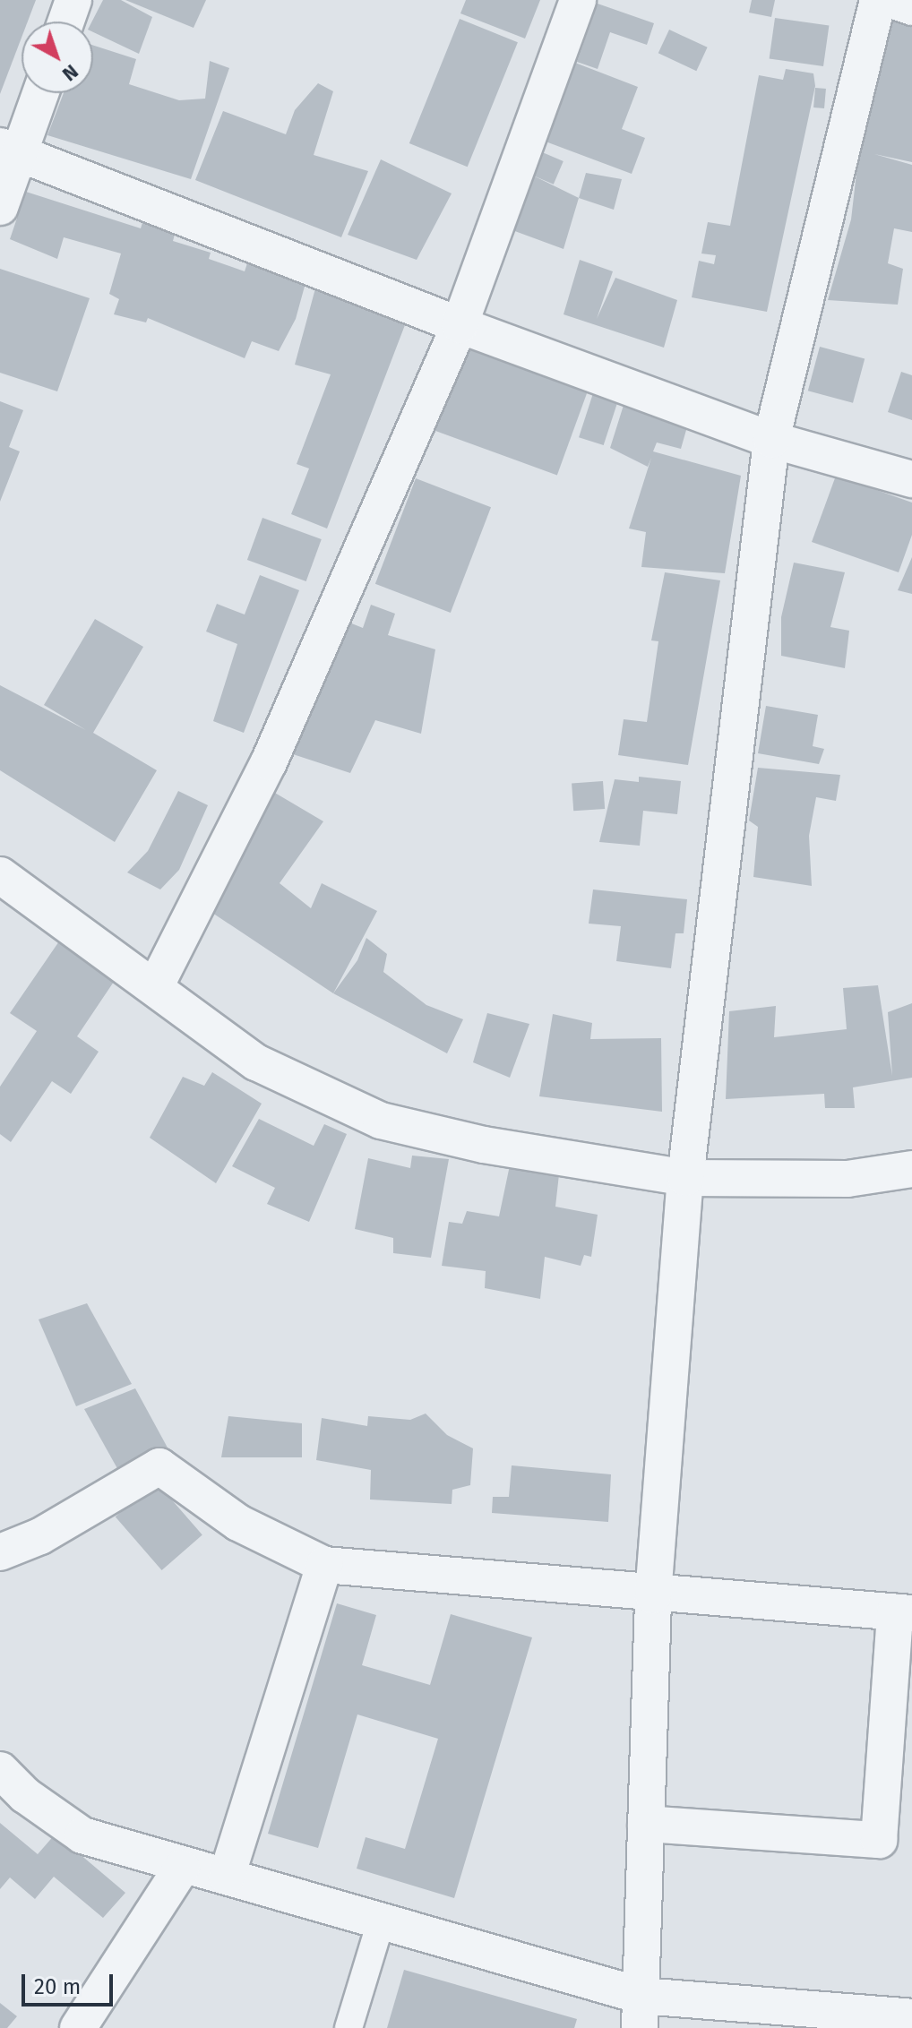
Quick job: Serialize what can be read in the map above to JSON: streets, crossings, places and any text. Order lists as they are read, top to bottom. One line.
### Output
{"scale_bar":"20 m","north":"bottom right"}
